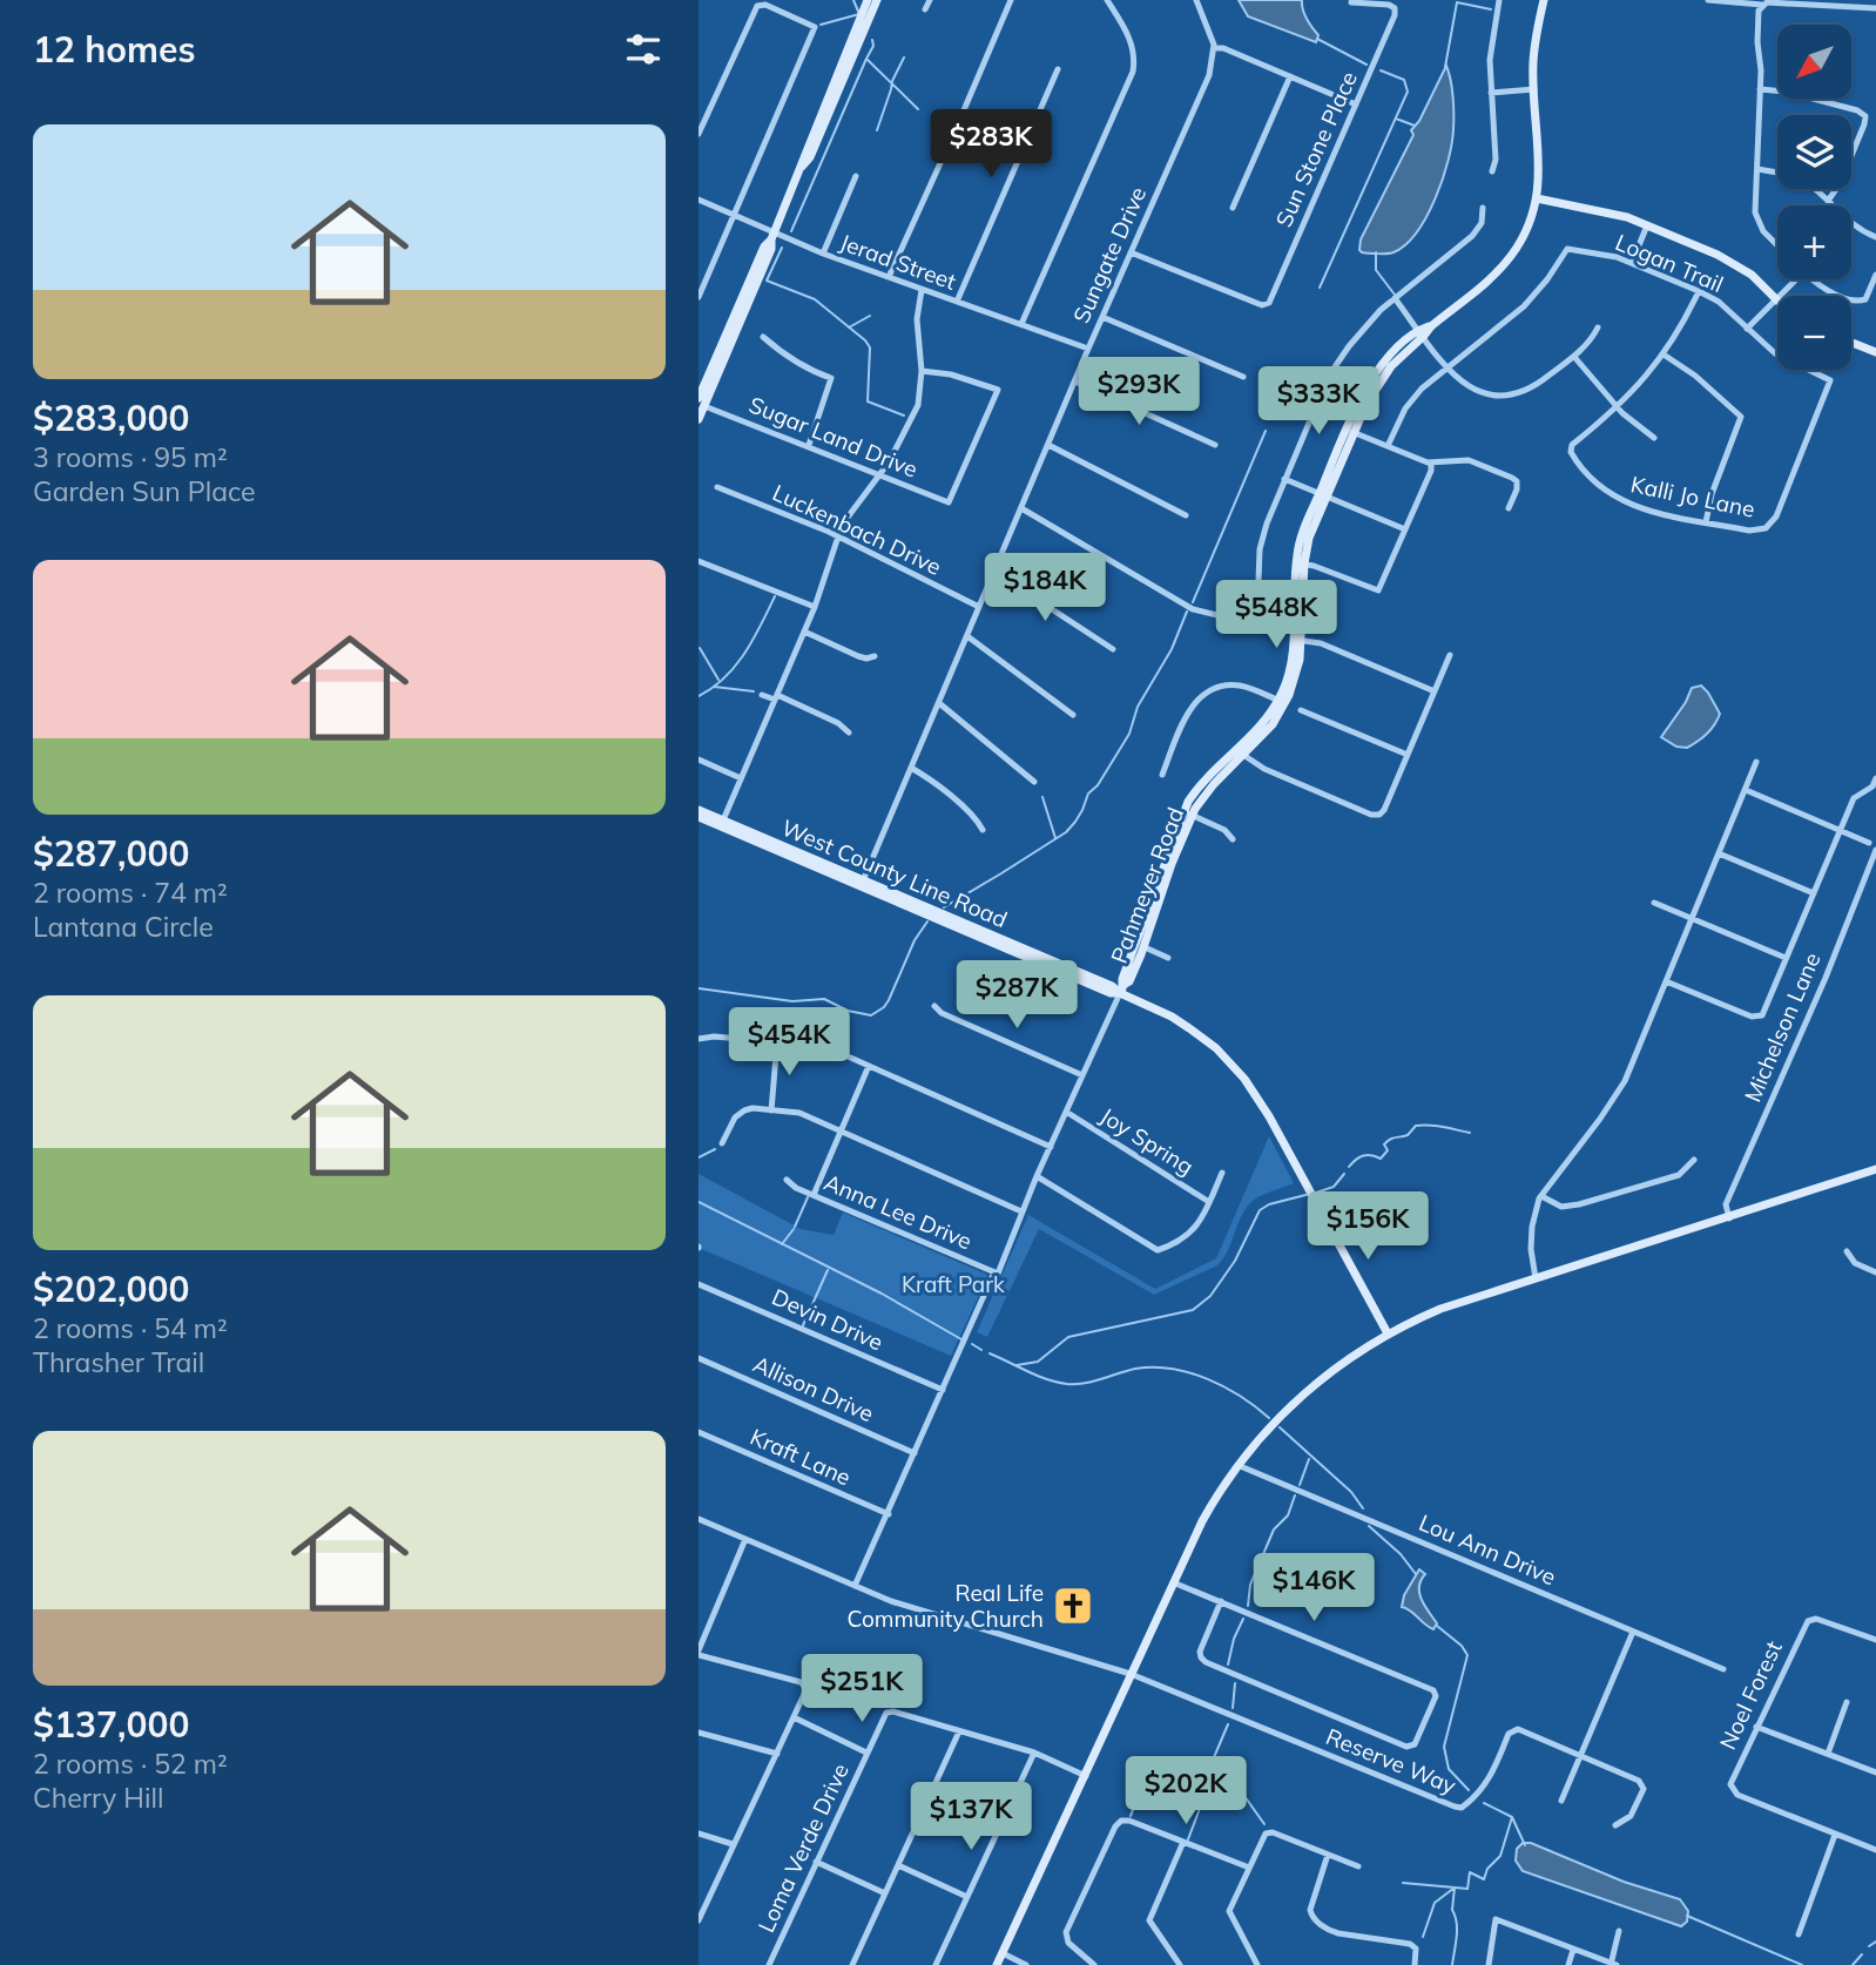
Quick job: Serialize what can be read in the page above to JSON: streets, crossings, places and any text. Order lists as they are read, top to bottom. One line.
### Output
{"streets":{"street":["Sun Stone Place","Sungate Drive","Jerad Street","Logan Trail","Sugar Land Drive","Kalli Jo Lane","Luckenbach Drive","West County Line Road","Pahmeyer Road","Michelson Lane","Joy Spring","Anna Lee Drive","Devin Drive","Allison Drive","Kraft Lane","Lou Ann Drive","Noel Forest","Reserve Way","Loma Verde Drive"]},"crossings":[["Sun Stone Place","Sungate Drive"],["Sungate Drive","Jerad Street"],["Sungate Drive","Luckenbach Drive"],["Sungate Drive","West County Line Road"],["Logan Trail","Kalli Jo Lane"],["West County Line Road","Pahmeyer Road"],["Pahmeyer Road","Joy Spring"],["Pahmeyer Road","Anna Lee Drive"],["Pahmeyer Road","Devin Drive"],["Pahmeyer Road","Allison Drive"],["Pahmeyer Road","Kraft Lane"]],"parks":["Kraft Park"],"places":{"church":["Real Life Community Church"]},"north":"bottom left","page":{"heading":"12 homes","map_buttons":["+","−"],"list":[{"name":"$283,000","note":"3 rooms · 95 m² · Garden Sun Place"},{"name":"$287,000","note":"2 rooms · 74 m² · Lantana Circle"},{"name":"$202,000","note":"2 rooms · 54 m² · Thrasher Trail"},{"name":"$137,000","note":"2 rooms · 52 m² · Cherry Hill"}],"price":["$283K","$293K","$333K","$184K","$548K","$287K","$454K","$156K","$146K","$251K","$202K","$137K"]}}
